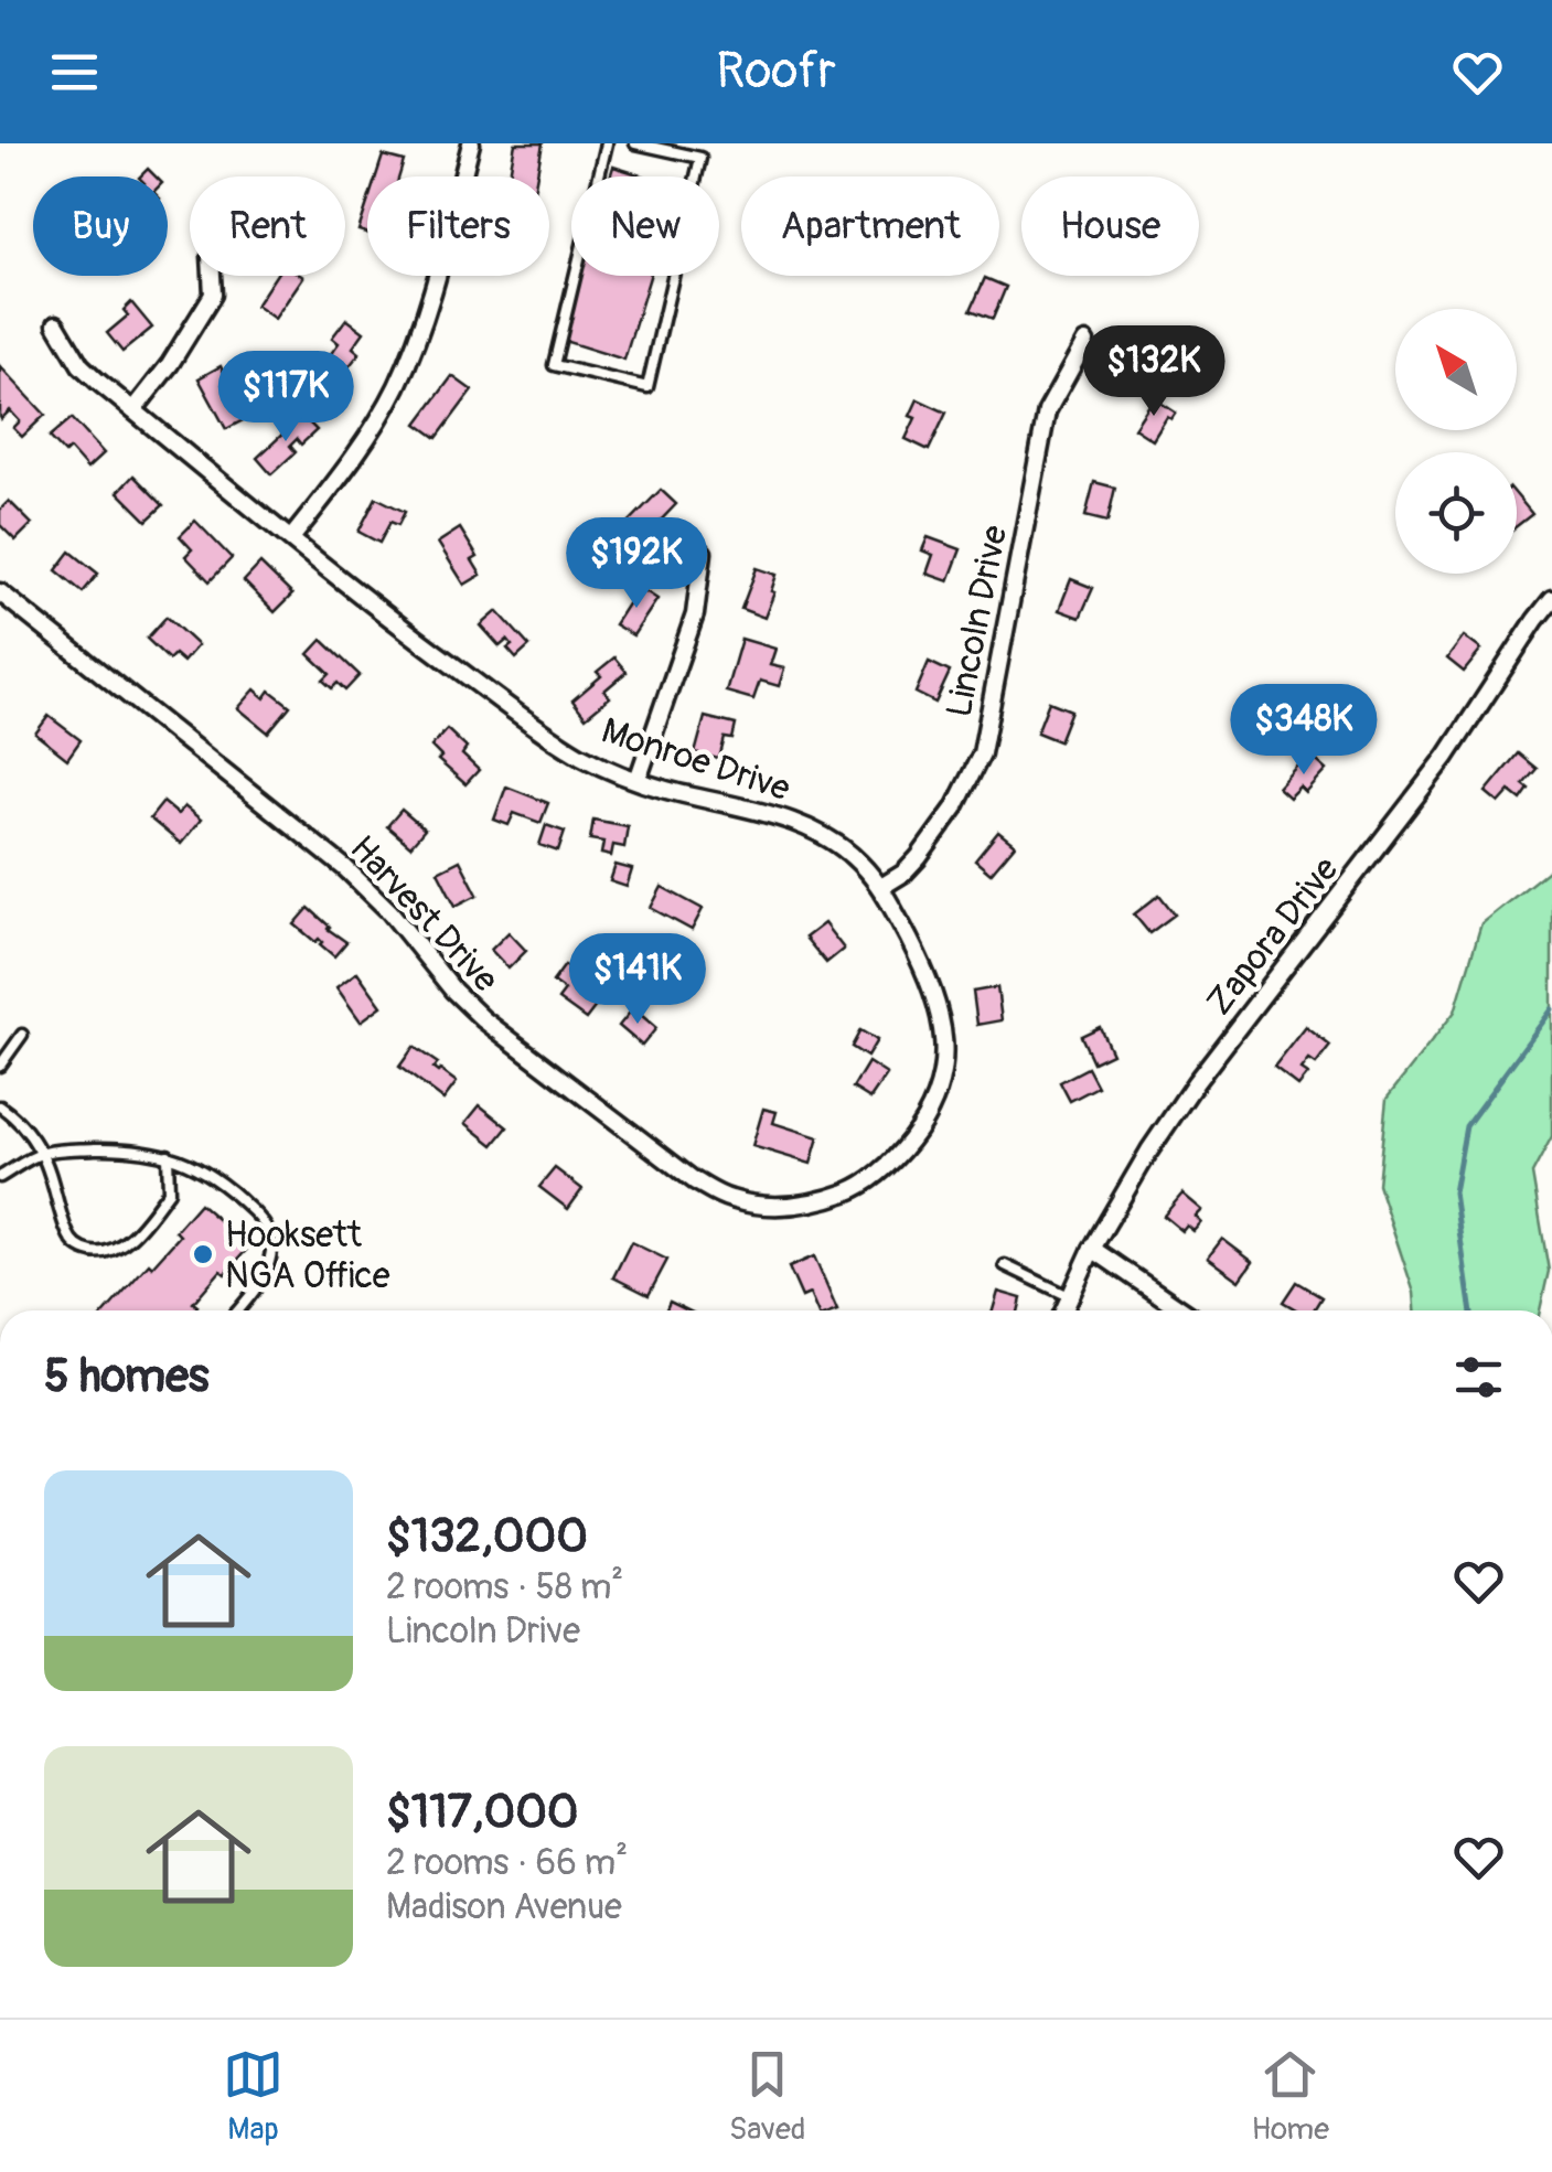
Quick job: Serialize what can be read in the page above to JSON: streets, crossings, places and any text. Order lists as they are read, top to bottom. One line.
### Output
{"streets":{"street":["Lincoln Drive","Monroe Drive","Harvest Drive","Zapora Drive"]},"crossings":[["Lincoln Drive","Monroe Drive"],["Monroe Drive","Harvest Drive"]],"places":["Hooksett NGA Office"],"north":"top left","page":{"header":"Roofr","chip":["Buy","Rent","Filters","New","Apartment","House"],"price":["$132K","$117K","$192K","$348K","$141K"],"heading":"5 homes","list":[{"name":"$132,000","note":"2 rooms · 58 m² · Lincoln Drive"},{"name":"$117,000","note":"2 rooms · 66 m² · Madison Avenue"}],"tabs":["Map","Saved","Home"]}}
